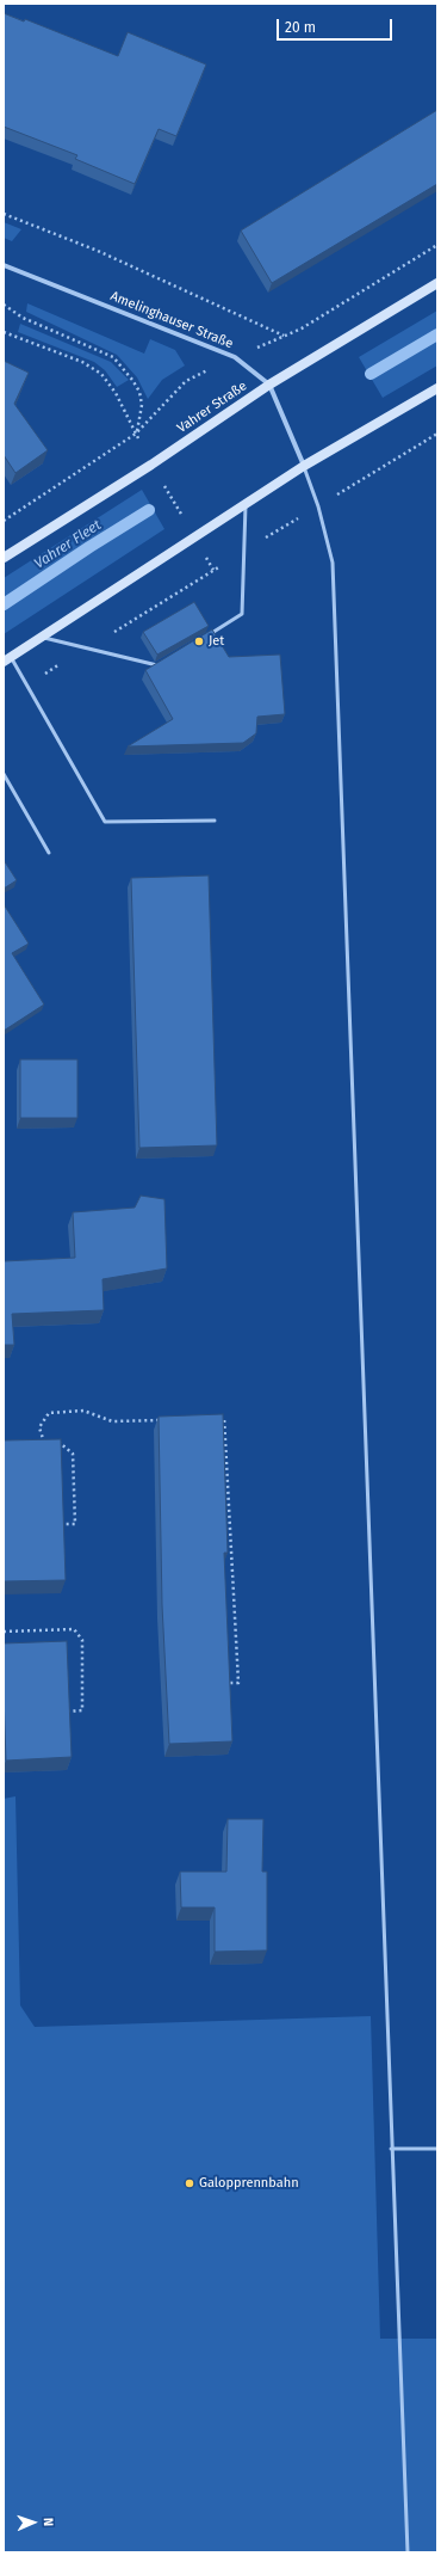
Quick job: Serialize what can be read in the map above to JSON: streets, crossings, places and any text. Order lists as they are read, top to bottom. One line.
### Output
{"streets":{"main road":["Vahrer Straße"],"street":["Amelinghauser Straße"]},"crossings":[["Amelinghauser Straße","Vahrer Straße"]],"water":["Vahrer Fleet"],"places":["Jet","Galopprennbahn"],"scale_bar":"20 m","north":"right"}
